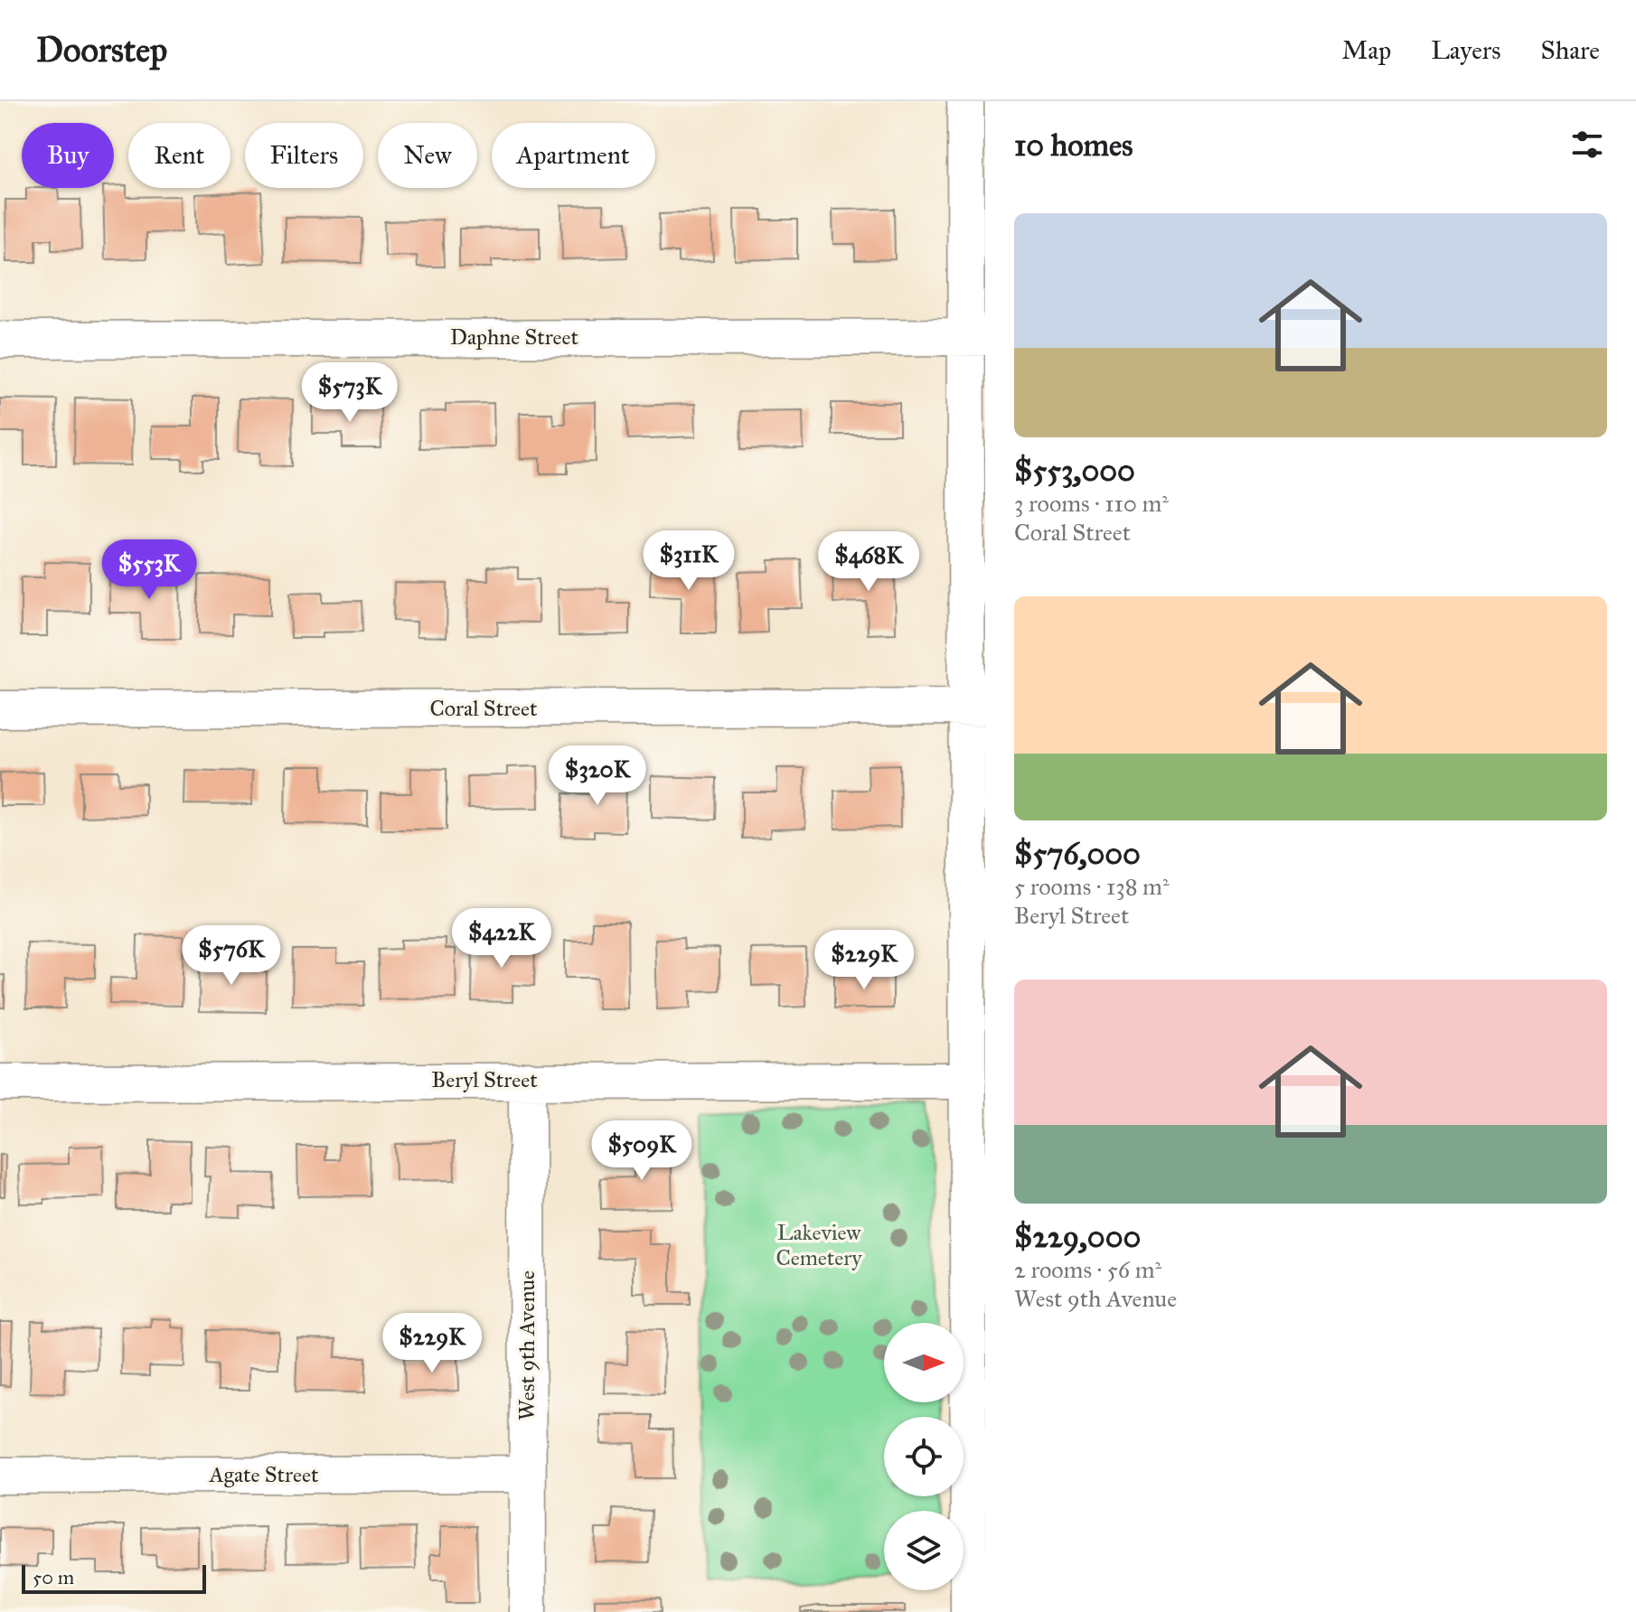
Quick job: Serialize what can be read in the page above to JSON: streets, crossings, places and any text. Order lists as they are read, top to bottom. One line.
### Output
{"streets":{"street":["Daphne Street","Coral Street","Beryl Street","West 9th Avenue","Agate Street"]},"crossings":[["Beryl Street","West 9th Avenue"],["West 9th Avenue","Agate Street"]],"parks":["Lakeview Cemetery"],"scale_bar":"50 m","north":"right","page":{"header":"Doorstep","nav":["Map","Layers","Share"],"heading":"10 homes","chip":["Buy","Rent","Filters","New","Apartment"],"list":[{"name":"$553,000","note":"3 rooms · 110 m² · Coral Street"},{"name":"$576,000","note":"5 rooms · 138 m² · Beryl Street"},{"name":"$229,000","note":"2 rooms · 56 m² · West 9th Avenue"}],"price":["$573K","$311K","$468K","$553K","$320K","$422K","$576K","$229K","$509K","$229K"],"scale":"50 m"}}
